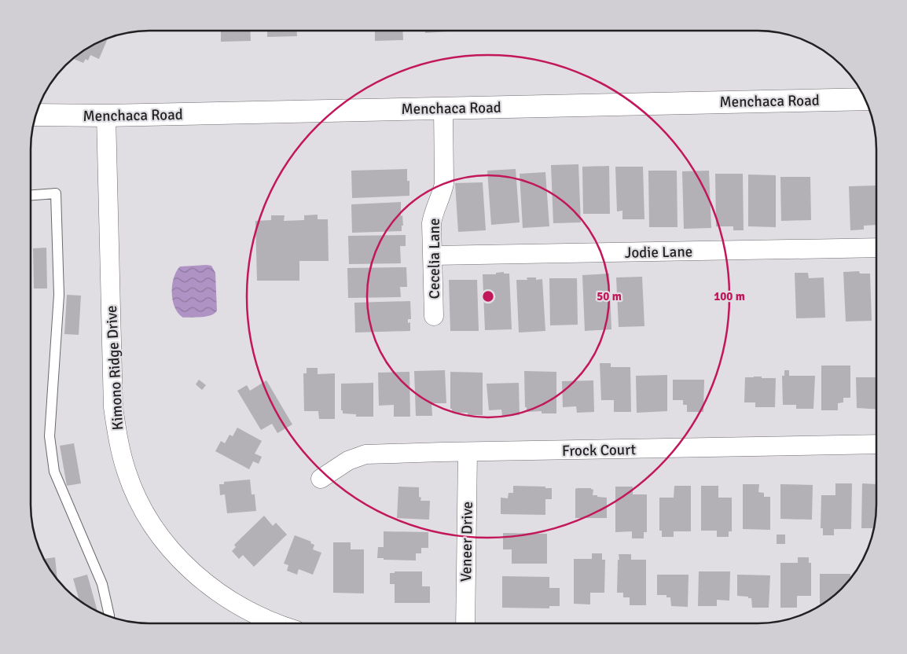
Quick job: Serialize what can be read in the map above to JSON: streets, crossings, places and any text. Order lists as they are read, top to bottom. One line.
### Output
{"streets":{"main road":["Menchaca Road"],"street":["Jodie Lane","Cecelia Lane","Kimono Ridge Drive","Frock Court","Veneer Drive"]},"crossings":[["Menchaca Road","Cecelia Lane"],["Menchaca Road","Kimono Ridge Drive"],["Jodie Lane","Cecelia Lane"],["Frock Court","Veneer Drive"]],"rings":["50 m","100 m"]}
